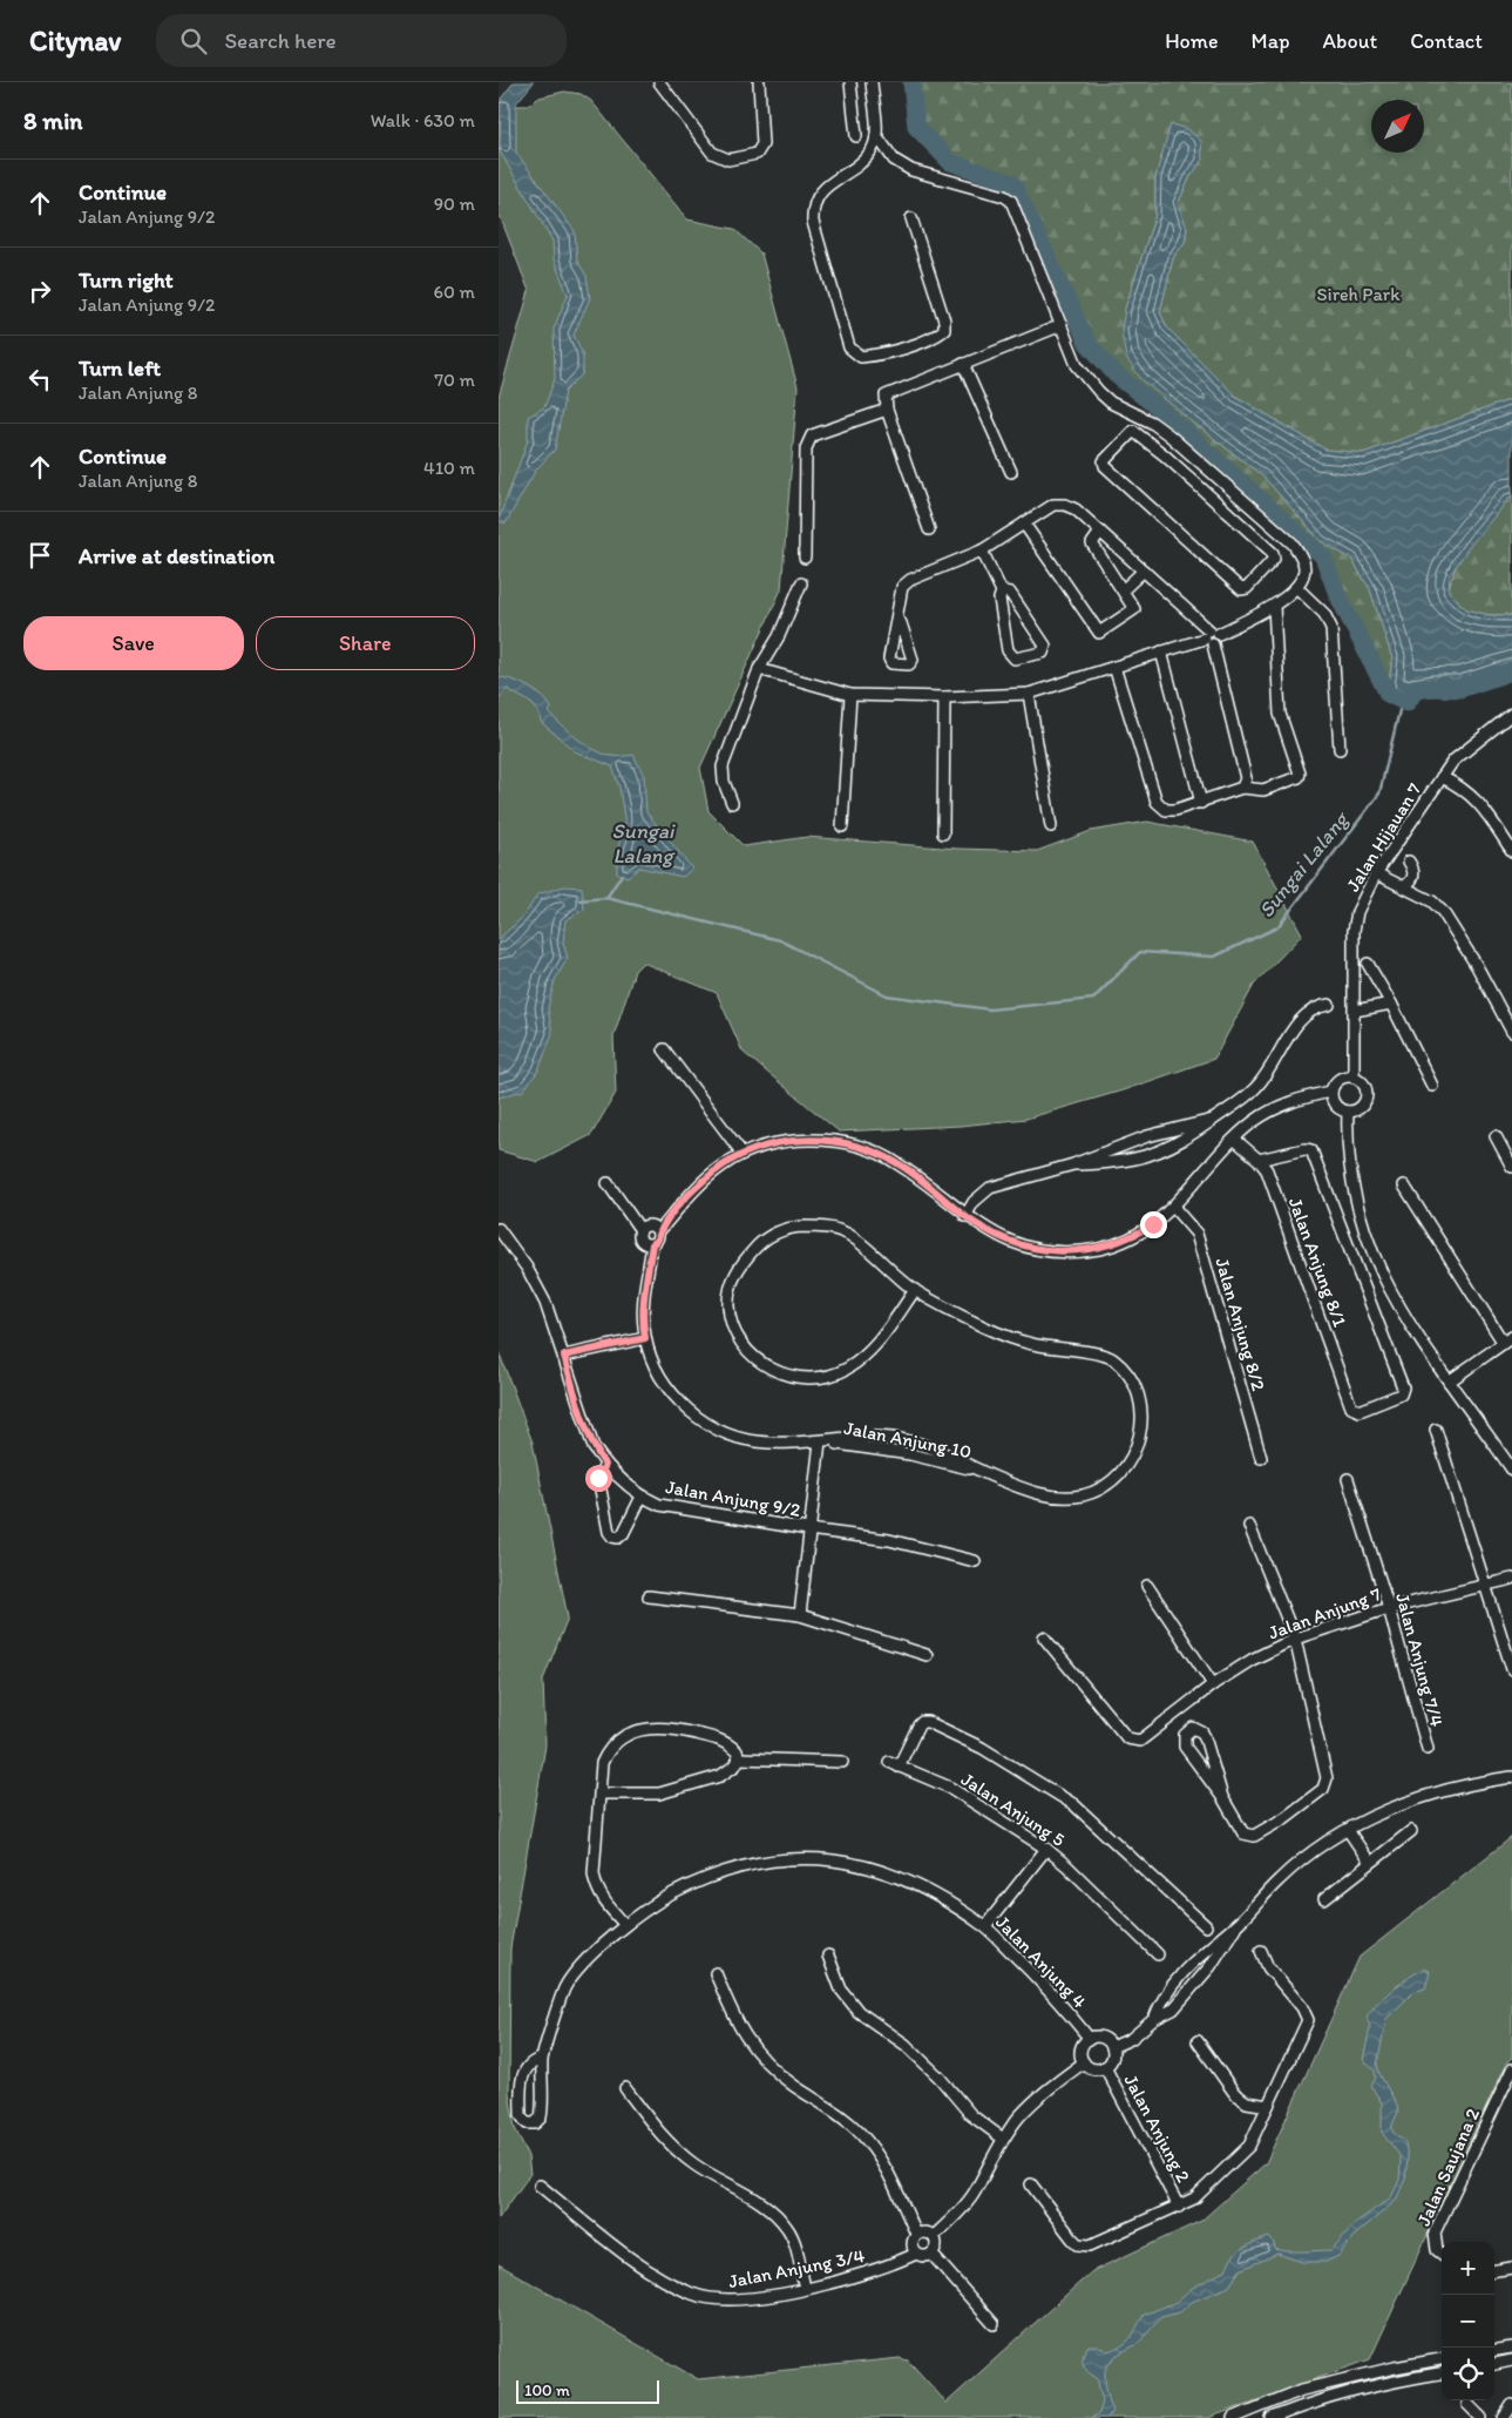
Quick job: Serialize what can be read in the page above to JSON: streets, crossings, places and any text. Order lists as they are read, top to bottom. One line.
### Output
{"streets":{"street":["Jalan Hijauan 7","Jalan Anjung 8/1","Jalan Anjung 8/2","Jalan Anjung 10","Jalan Anjung 9/2","Jalan Anjung 7","Jalan Anjung 7/4","Jalan Anjung 5","Jalan Anjung 4","Jalan Anjung 2","Jalan Saujana 2","Jalan Anjung 3/4"]},"crossings":[["Jalan Anjung 7","Jalan Anjung 7/4"],["Jalan Anjung 4","Jalan Anjung 2"]],"water":["Sungai Lalang"],"parks":["Sireh Park"],"scale_bar":"100 m","north":"top right","page":{"header":"Citynav","search":"Search here","nav":["Home","Map","About","Contact"],"heading":["8 min","Walk · 630 m"],"list":[["Continue","Jalan Anjung 9/2","90 m"],["Turn right","Jalan Anjung 9/2","60 m"],["Turn left","Jalan Anjung 8","70 m"],["Continue","Jalan Anjung 8","410 m"],"Arrive at destination"],"buttons":["Save","Share"],"map_buttons":["+","−"],"scale":"100 m"}}
